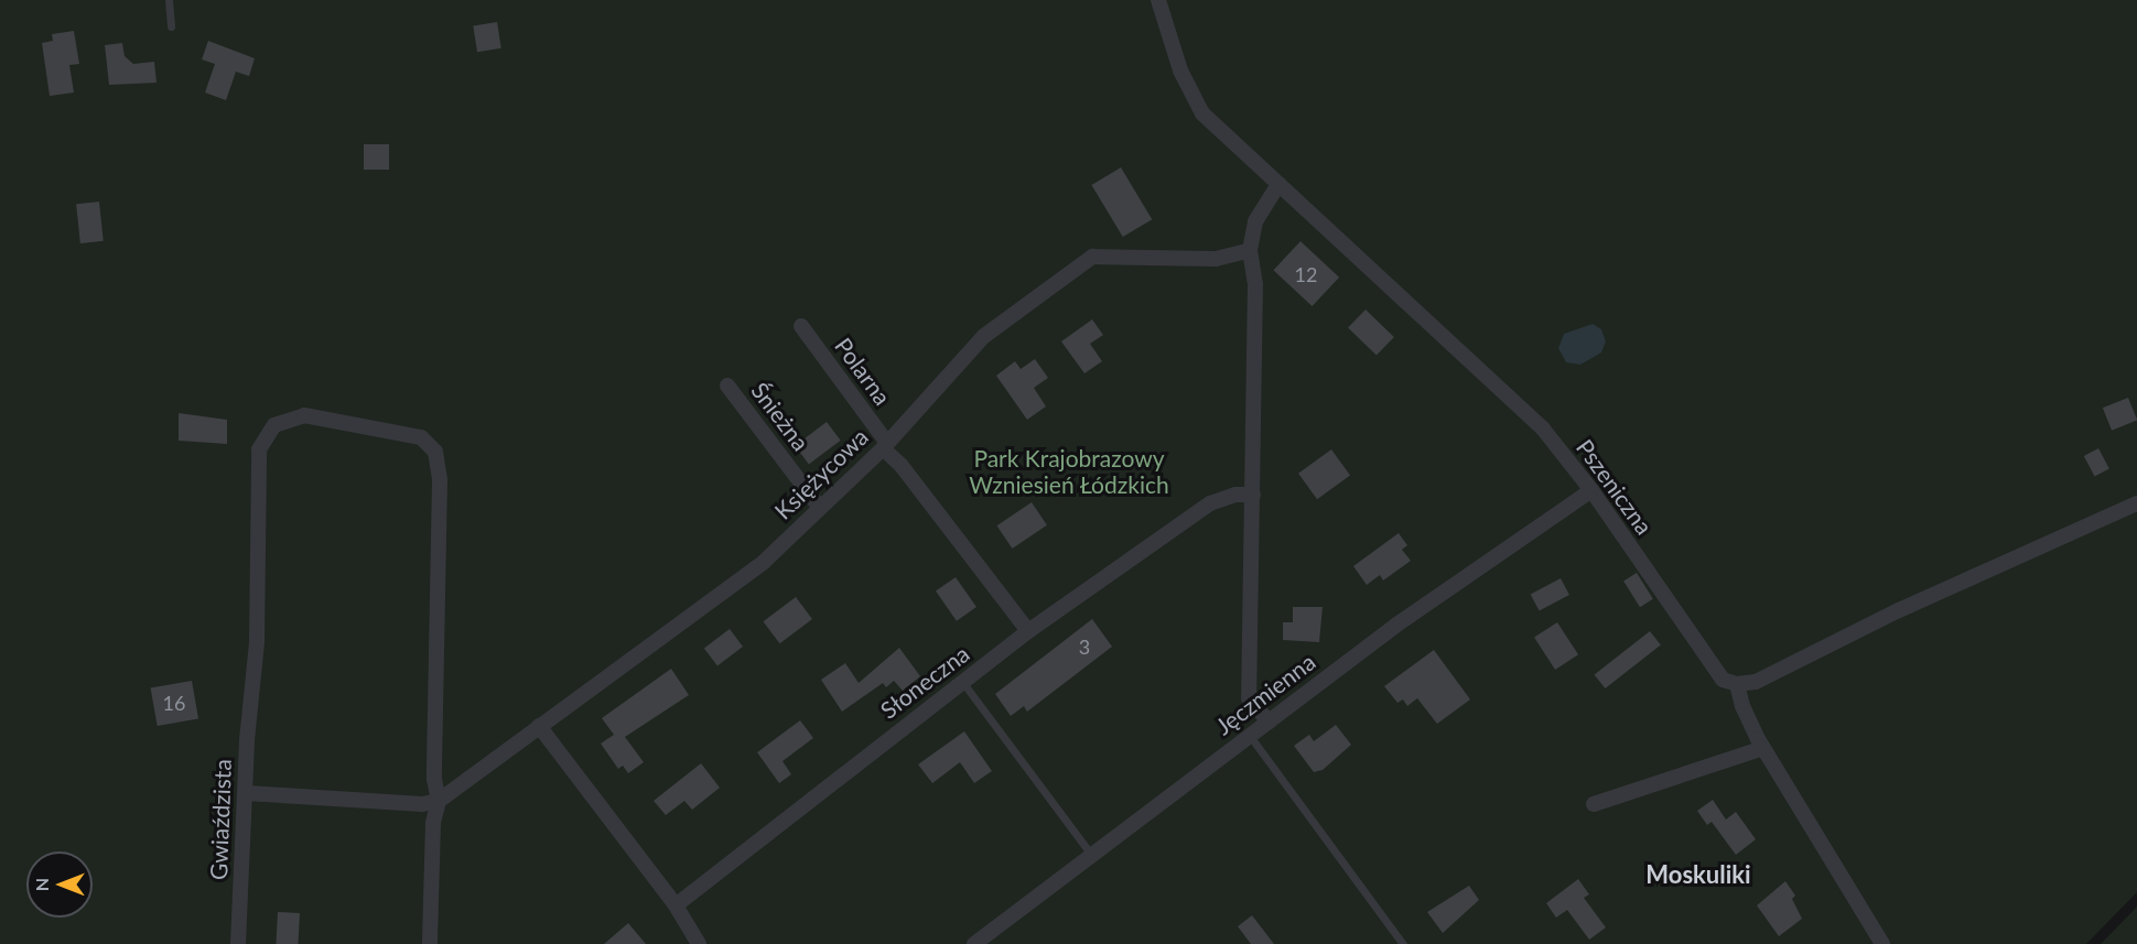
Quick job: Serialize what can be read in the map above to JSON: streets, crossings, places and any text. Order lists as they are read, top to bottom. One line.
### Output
{"streets":{"street":["Polarna","Śnieżna","Księżycowa","Pszeniczna","Słoneczna","Jęczmienna","Gwiaździsta"]},"crossings":[["Polarna","Księżycowa"],["Polarna","Słoneczna"],["Śnieżna","Księżycowa"],["Księżycowa","Gwiaździsta"],["Pszeniczna","Jęczmienna"]],"districts":["Moskuliki"],"parks":["Park Krajobrazowy Wzniesień Łódzkich"],"house_numbers":["12","3","16"],"north":"left"}
